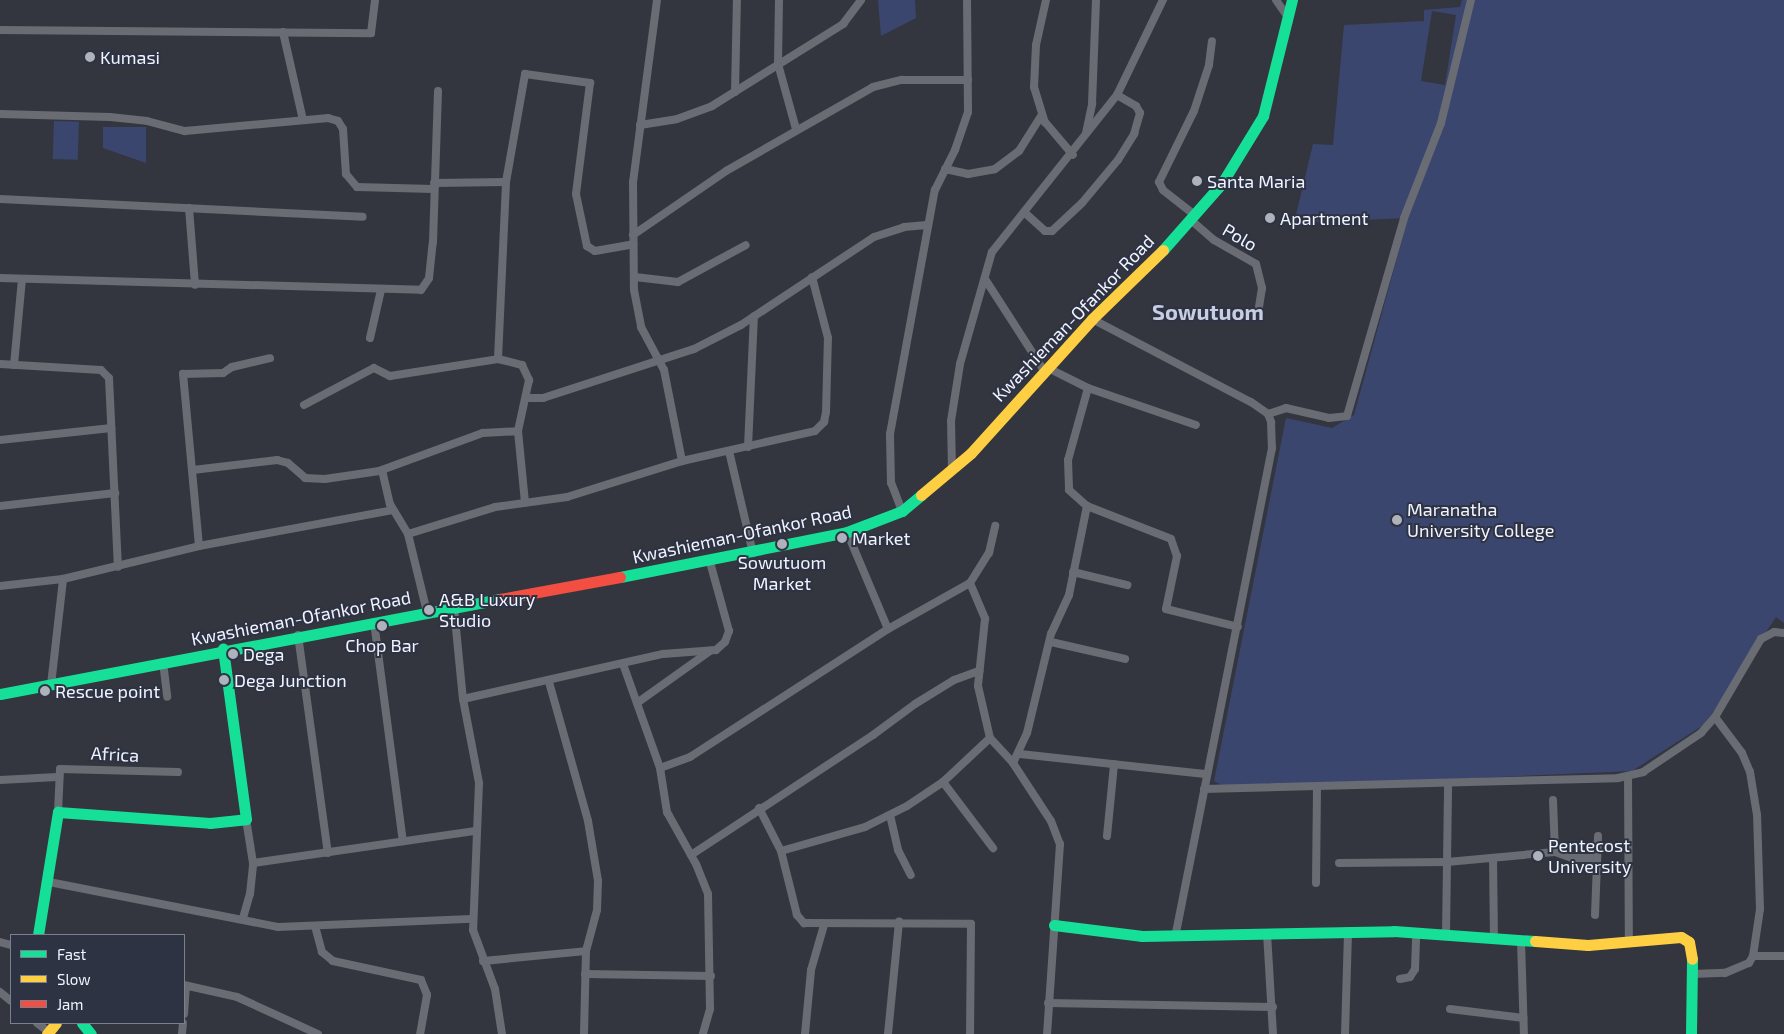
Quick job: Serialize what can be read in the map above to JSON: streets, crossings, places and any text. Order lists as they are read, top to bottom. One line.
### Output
{"streets":{"main road":["Kwashieman-Ofankor Road"],"street":["Polo","Africa"]},"crossings":[["Polo","Kwashieman-Ofankor Road"]],"districts":["Sowutuom"],"places":["Kumasi","Santa Maria","Apartment","Maranatha University College","Market","Sowutuom Market","A&B Luxury Studio","Chop Bar","Dega","Dega Junction","Rescue point","Pentecost University"],"legend":["Fast","Slow","Jam"]}
